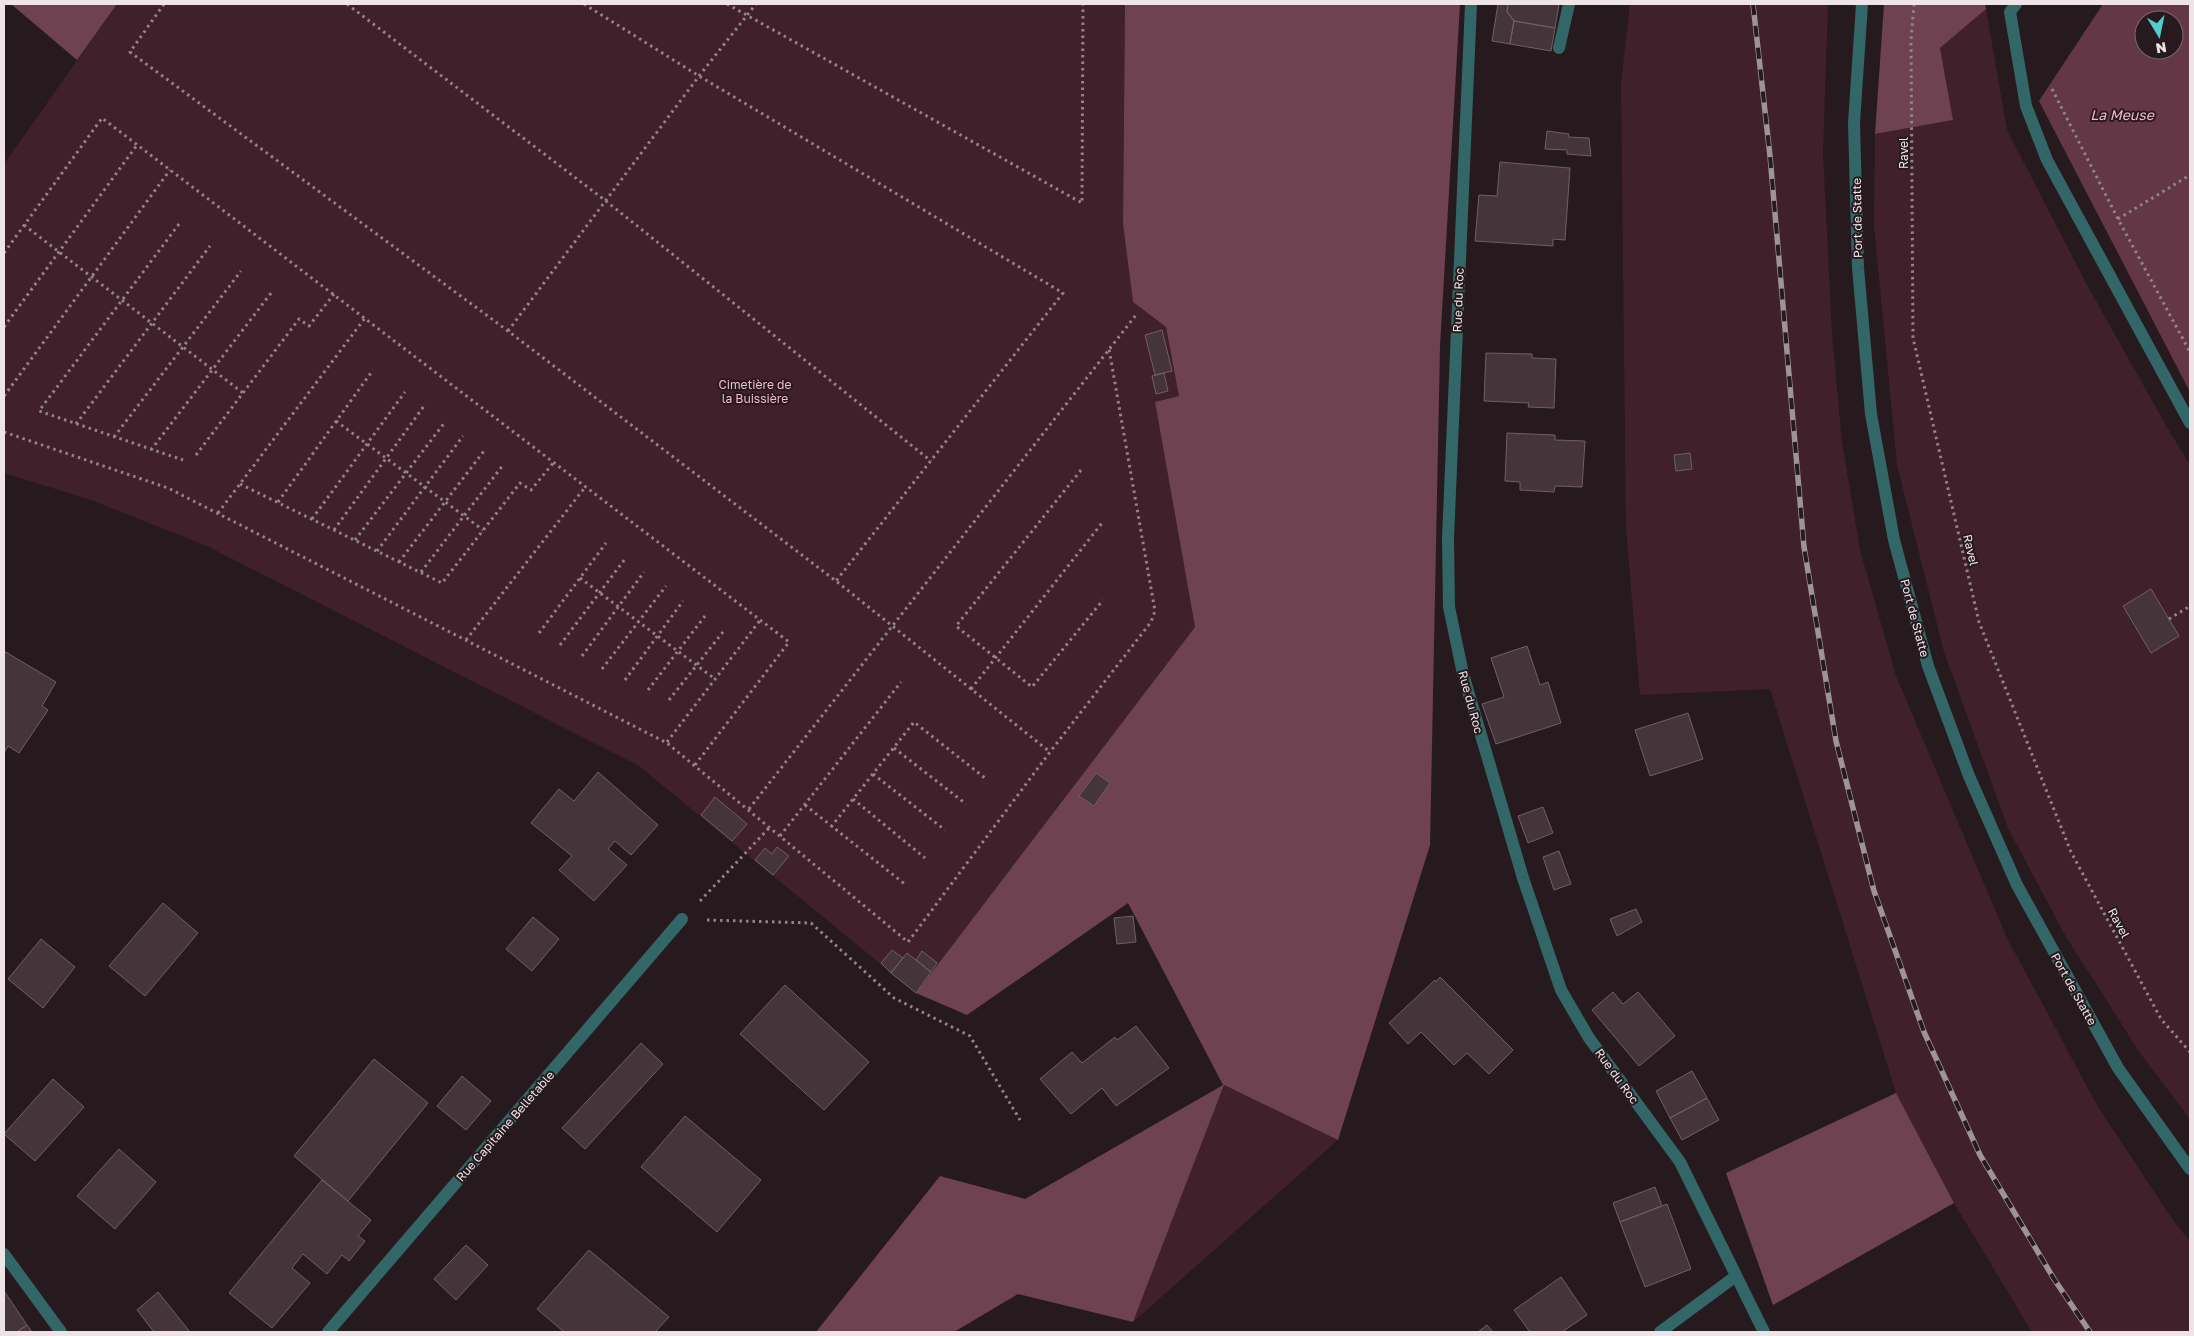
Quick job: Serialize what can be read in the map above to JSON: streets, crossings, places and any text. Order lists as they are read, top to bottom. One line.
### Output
{"streets":{"street":["Port de Statte","Rue du Roc","Rue Capitaine Belletable"],"path":["Ravel"]},"water":["La Meuse"],"parks":["Cimetière de la Buissière"],"north":"bottom"}
